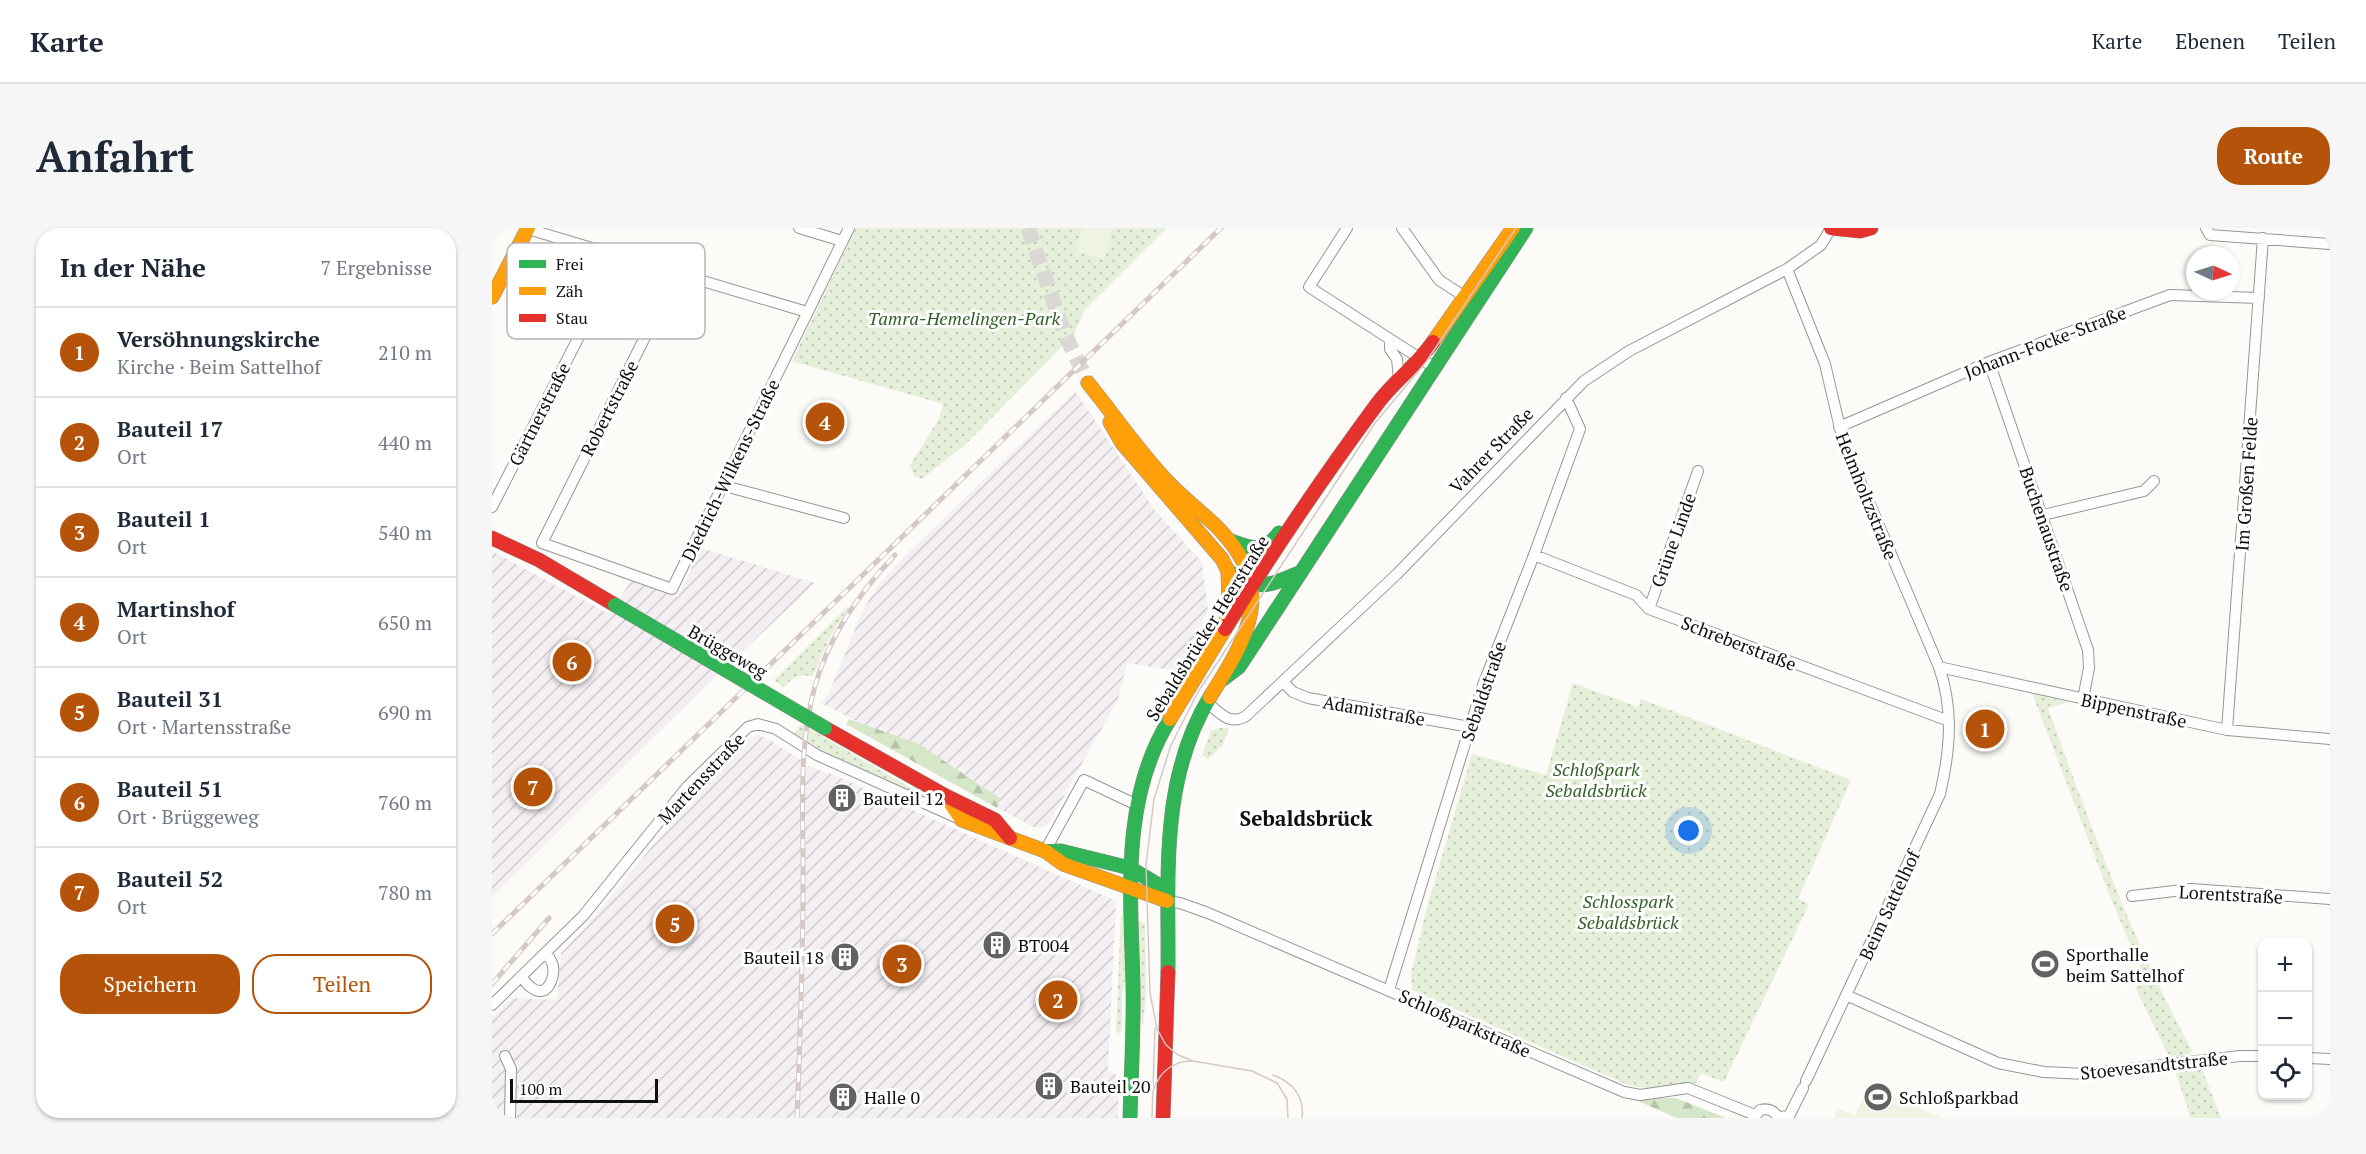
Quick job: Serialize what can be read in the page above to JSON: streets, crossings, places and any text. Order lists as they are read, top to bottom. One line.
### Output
{"streets":{"main road":["Vahrer Straße","Sebaldsbrücker Heerstraße","Brüggeweg"],"street":["Johann-Focke-Straße","Robertstraße","Gärtnerstraße","Diedrich-Wilkens-Straße","Im Großen Felde","Helmholtzstraße","Buchenaustraße","Grüne Linde","Schreberstraße","Sebaldstraße","Adamistraße","Bippenstraße","Martensstraße","Lorentstraße","Beim Sattelhof","Schloßparkstraße","Stoevesandtstraße"]},"crossings":[["Johann-Focke-Straße","Im Großen Felde"],["Johann-Focke-Straße","Helmholtzstraße"],["Johann-Focke-Straße","Buchenaustraße"],["Robertstraße","Diedrich-Wilkens-Straße"],["Vahrer Straße","Helmholtzstraße"],["Vahrer Straße","Sebaldstraße"],["Vahrer Straße","Adamistraße"],["Im Großen Felde","Bippenstraße"],["Helmholtzstraße","Schreberstraße"],["Helmholtzstraße","Bippenstraße"],["Helmholtzstraße","Beim Sattelhof"],["Buchenaustraße","Bippenstraße"],["Grüne Linde","Schreberstraße"],["Sebaldsbrücker Heerstraße","Brüggeweg"],["Schreberstraße","Sebaldstraße"],["Schreberstraße","Beim Sattelhof"],["Brüggeweg","Martensstraße"],["Brüggeweg","Schloßparkstraße"],["Sebaldstraße","Adamistraße"],["Sebaldstraße","Schloßparkstraße"],["Beim Sattelhof","Schloßparkstraße"],["Beim Sattelhof","Stoevesandtstraße"]],"districts":["Sebaldsbrück"],"parks":["Tamra-Hemelingen-Park","Schloßpark Sebaldsbrück","Schlosspark Sebaldsbrück"],"places":{"building":["Bauteil 12","BT004","Bauteil 18","Bauteil 20","Halle 0"],"sports":["Sporthalle beim Sattelhof","Schloßparkbad"]},"legend":["Frei","Zäh","Stau"],"scale_bar":"100 m","north":"right","page":{"header":"Karte","nav":["Karte","Ebenen","Teilen"],"buttons":["Route",["Speichern","Teilen"]],"title":"Anfahrt","heading":["In der Nähe","7 Ergebnisse"],"list":[{"mark":"1","name":"Versöhnungskirche","note":"Kirche · Beim Sattelhof","value":"210 m"},{"mark":"2","name":"Bauteil 17","note":"Ort","value":"440 m"},{"mark":"3","name":"Bauteil 1","note":"Ort","value":"540 m"},{"mark":"4","name":"Martinshof","note":"Ort","value":"650 m"},{"mark":"5","name":"Bauteil 31","note":"Ort · Martensstraße","value":"690 m"},{"mark":"6","name":"Bauteil 51","note":"Ort · Brüggeweg","value":"760 m"},{"mark":"7","name":"Bauteil 52","note":"Ort","value":"780 m"}],"pins":["4","6","1","7","5","3","2"],"map_buttons":["+","−"],"scale":"100 m"}}
